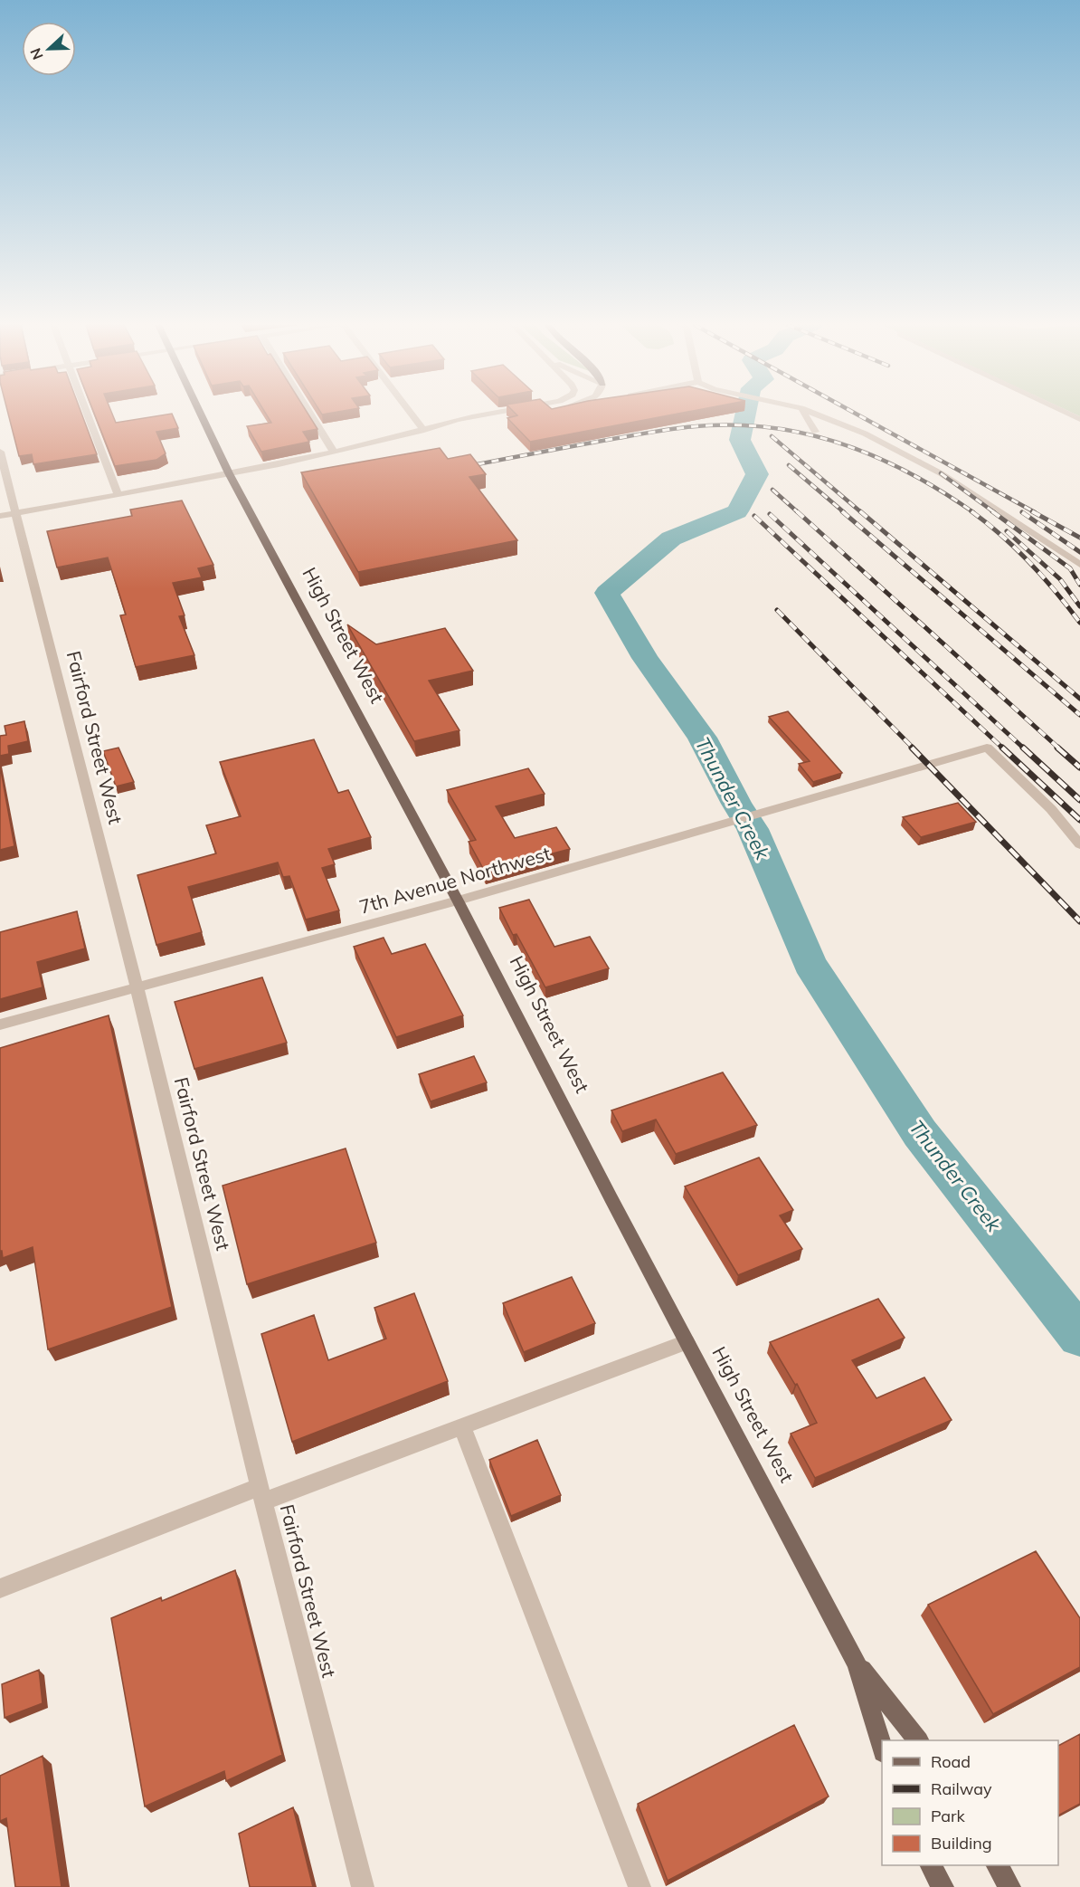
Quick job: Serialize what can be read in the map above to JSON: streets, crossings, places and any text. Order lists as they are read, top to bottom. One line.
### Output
{"streets":{"main road":["High Street West"],"street":["Fairford Street West","7th Avenue Northwest"]},"crossings":[["High Street West","7th Avenue Northwest"],["Fairford Street West","7th Avenue Northwest"]],"water":["Thunder Creek"],"legend":["Road","Railway","Park","Building"],"north":"left"}
